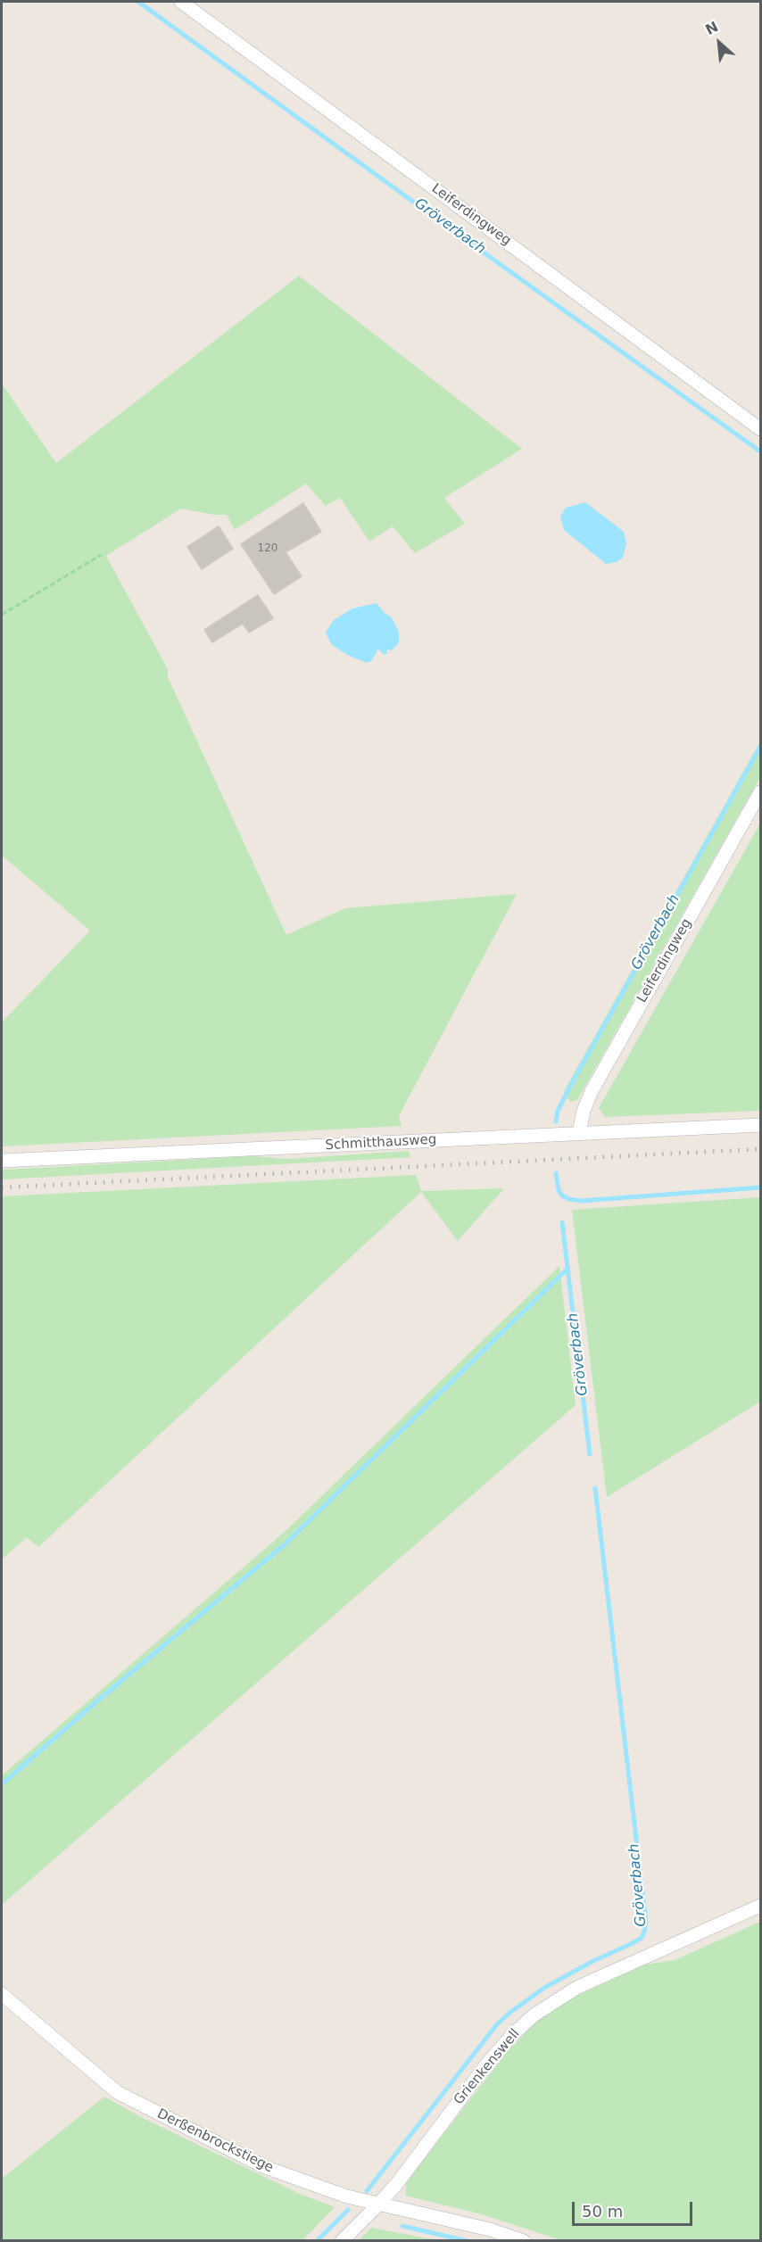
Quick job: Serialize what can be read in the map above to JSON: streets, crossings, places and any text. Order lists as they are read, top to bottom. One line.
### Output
{"streets":{"street":["Leiferdingweg","Schmitthausweg","Grienkenswell","Derßenbrockstiege"]},"crossings":[["Leiferdingweg","Schmitthausweg"],["Grienkenswell","Derßenbrockstiege"]],"water":["Gröverbach"],"house_numbers":["120"],"scale_bar":"50 m","north":"top left"}
